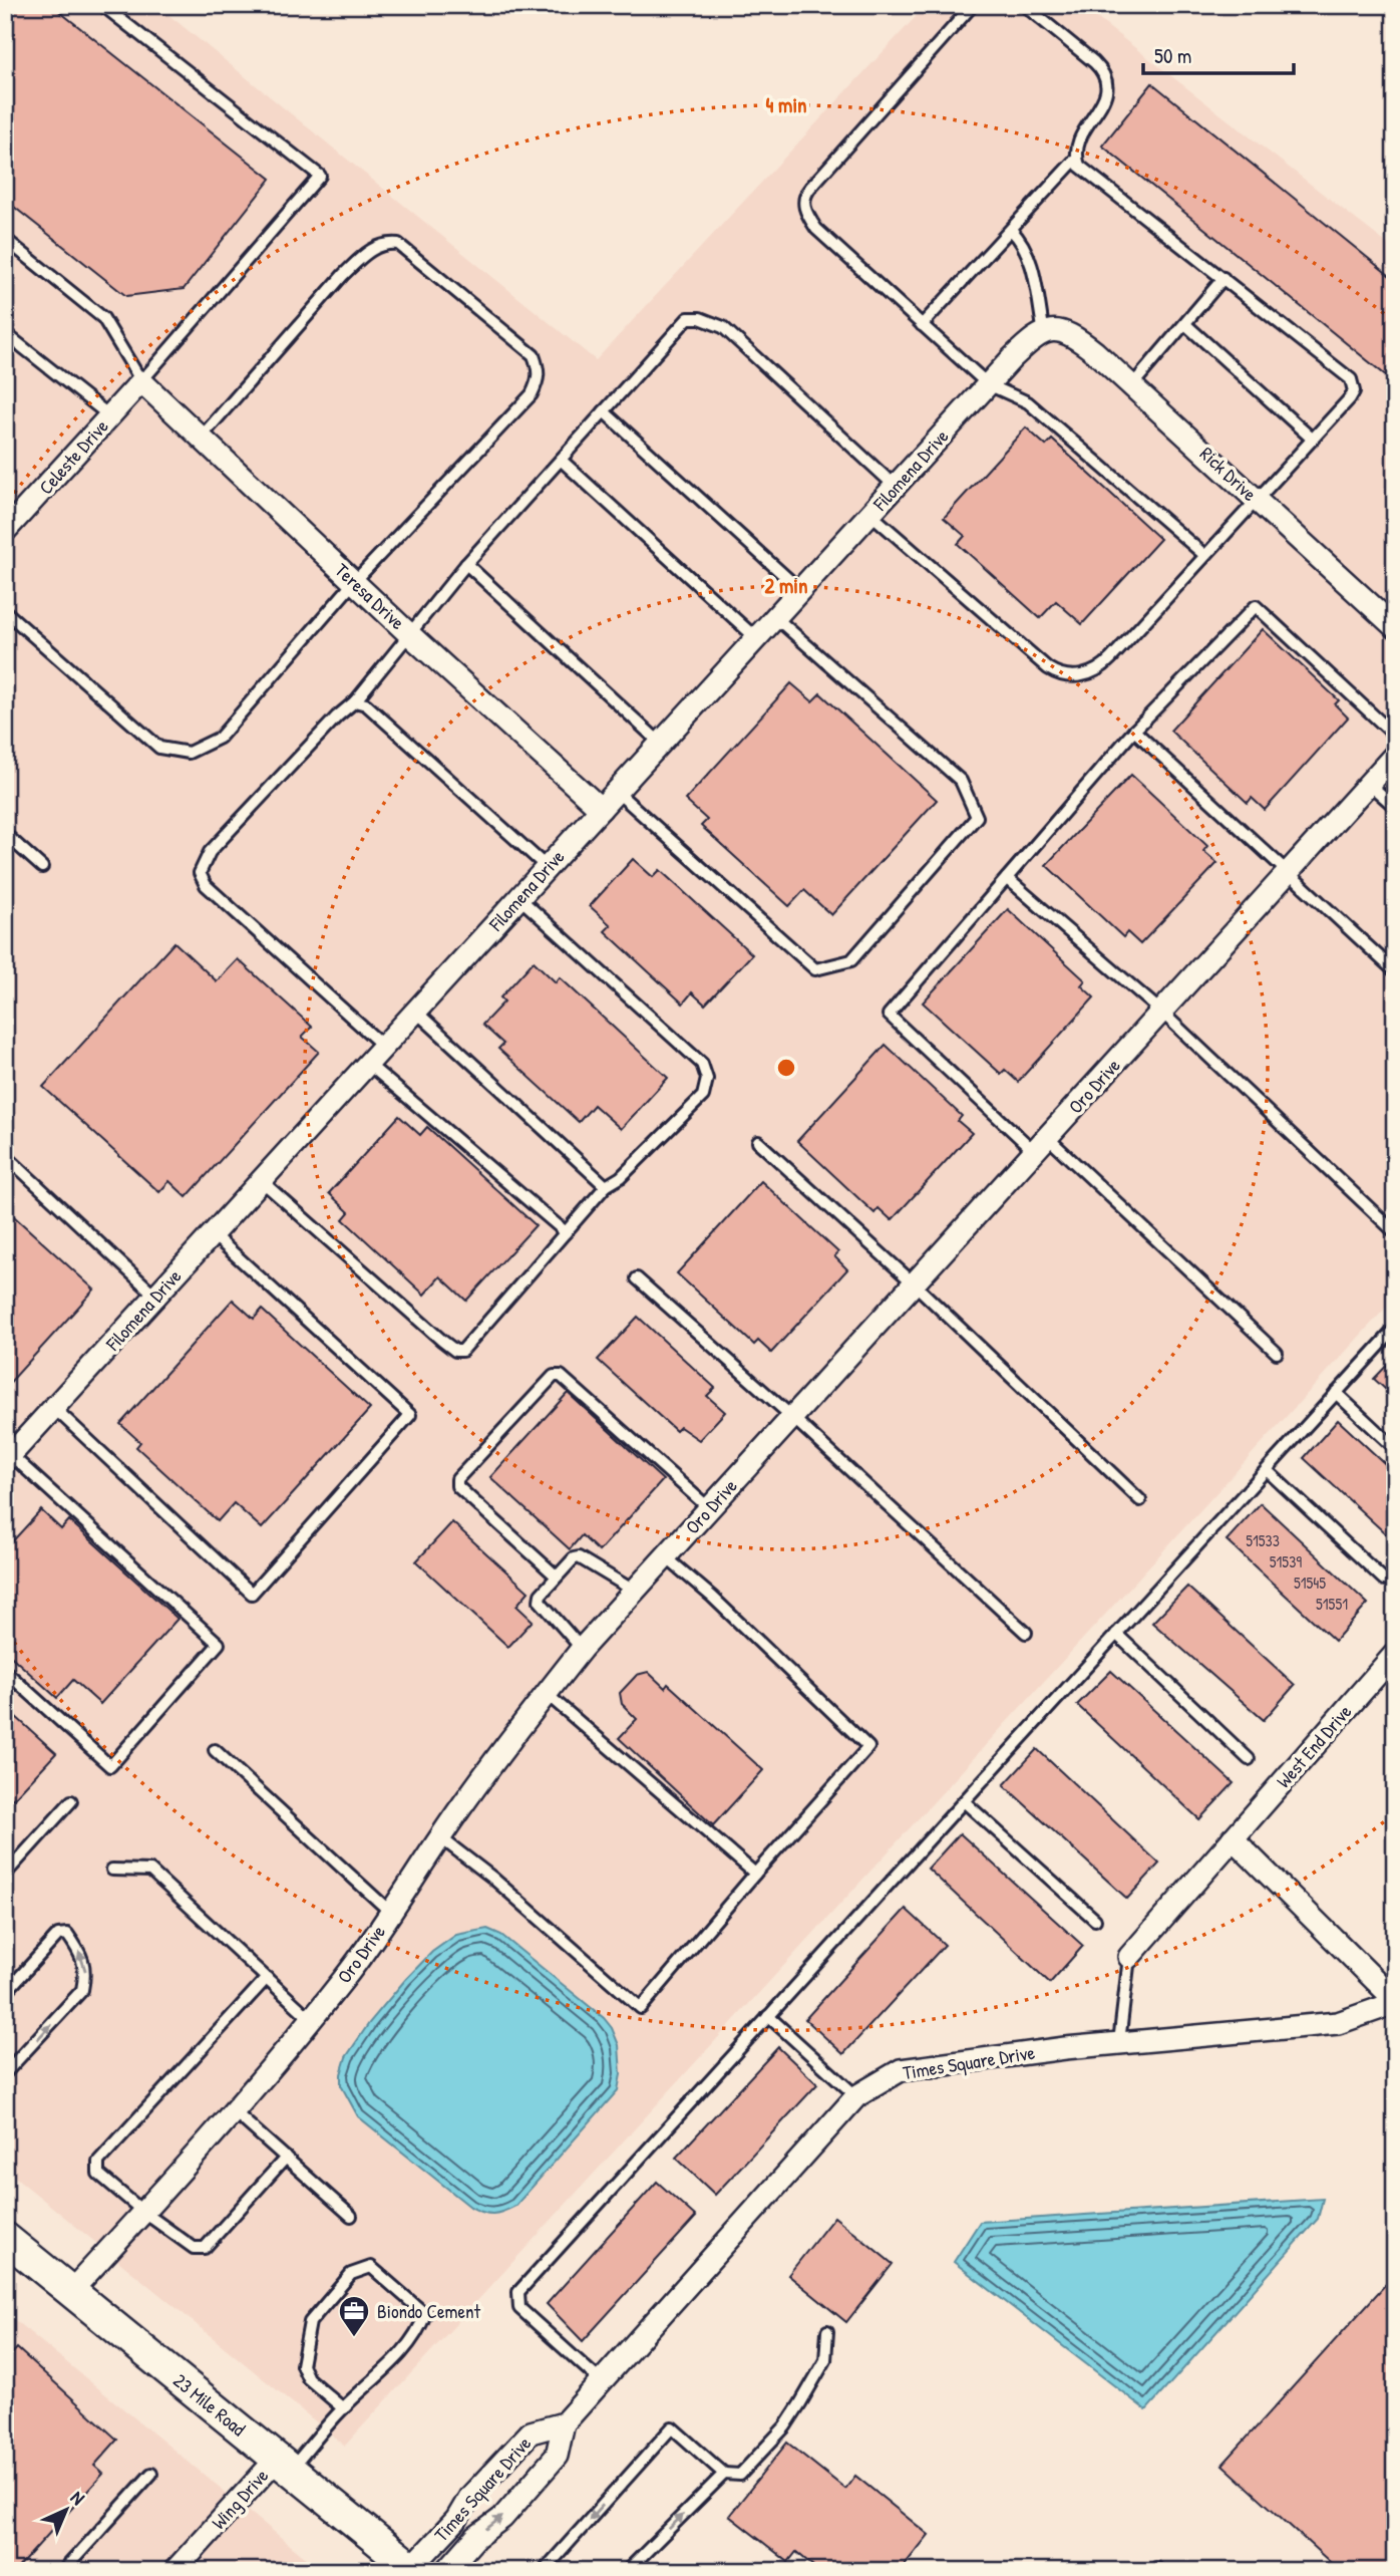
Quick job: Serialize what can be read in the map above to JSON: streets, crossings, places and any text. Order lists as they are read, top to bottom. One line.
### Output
{"streets":{"main road":["23 Mile Road"],"street":["Celeste Drive","Filomena Drive","Rick Drive","Teresa Drive","Oro Drive","West End Drive","Times Square Drive","Wing Drive"]},"crossings":[["Celeste Drive","Teresa Drive"],["Filomena Drive","Rick Drive"],["Filomena Drive","Teresa Drive"],["Oro Drive","23 Mile Road"],["Times Square Drive","23 Mile Road"],["23 Mile Road","Wing Drive"]],"places":{"office":["Biondo Cement"]},"house_numbers":["51533","51539","51545","51551"],"scale_bar":"50 m","north":"top right","rings":["4 min","2 min"]}
